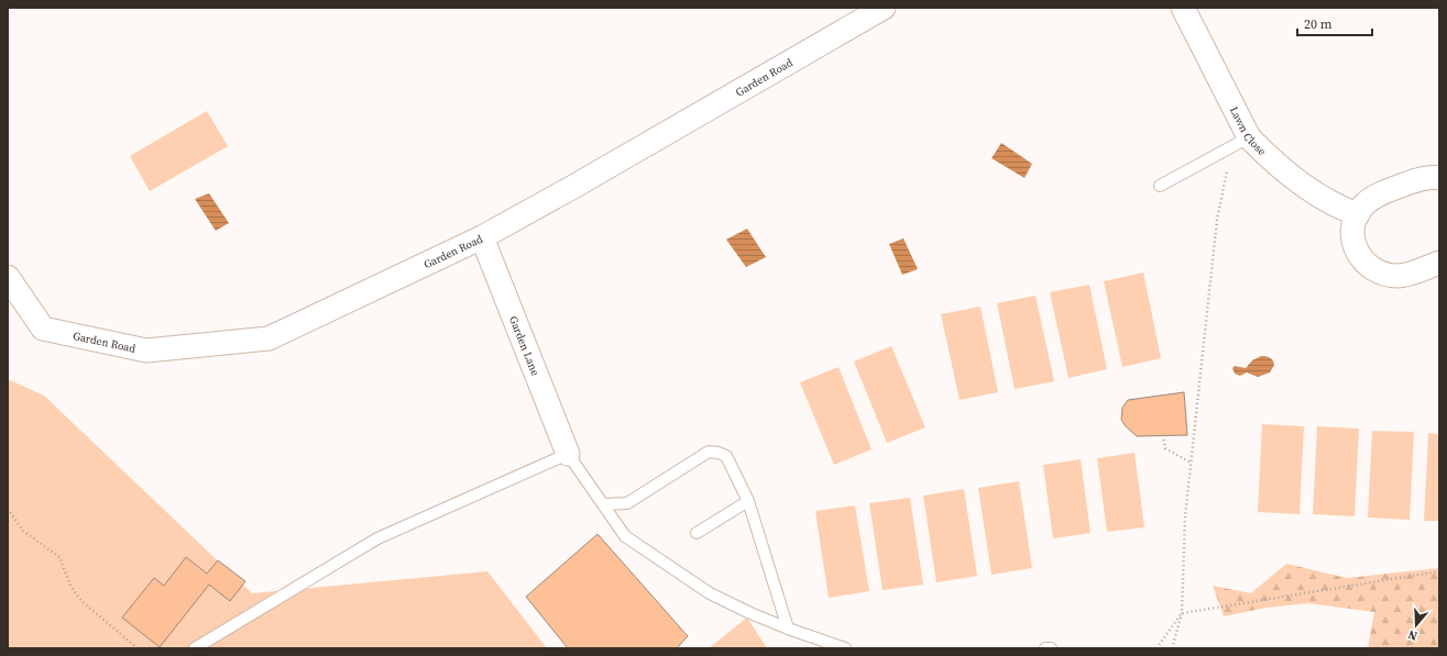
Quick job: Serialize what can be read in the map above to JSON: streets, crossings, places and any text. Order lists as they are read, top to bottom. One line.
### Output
{"streets":{"street":["Garden Road","Lawn Close","Garden Lane"]},"crossings":[["Garden Road","Garden Lane"]],"scale_bar":"20 m","north":"bottom"}
